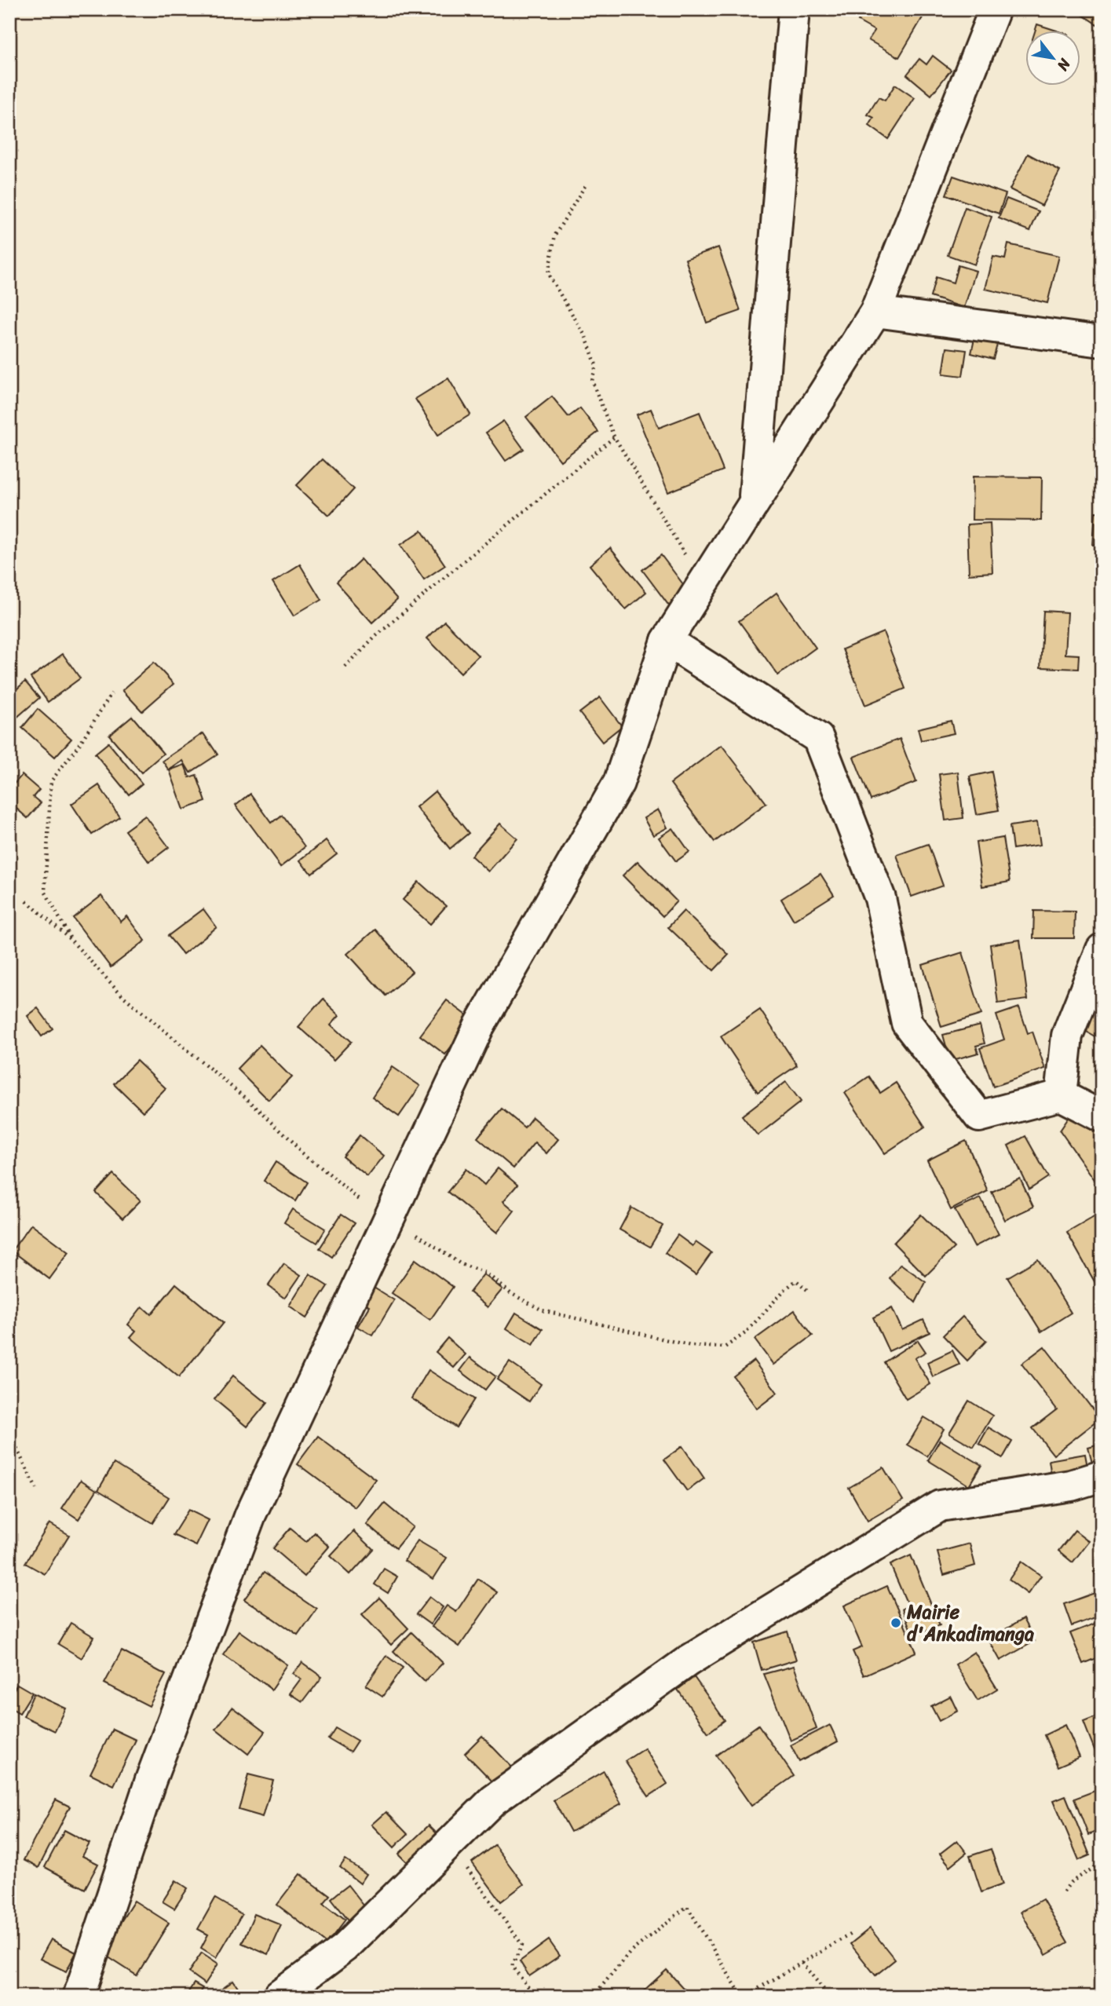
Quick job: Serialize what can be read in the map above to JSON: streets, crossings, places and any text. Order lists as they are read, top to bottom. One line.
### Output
{"places":["Mairie d'Ankadimanga"],"north":"bottom right"}
